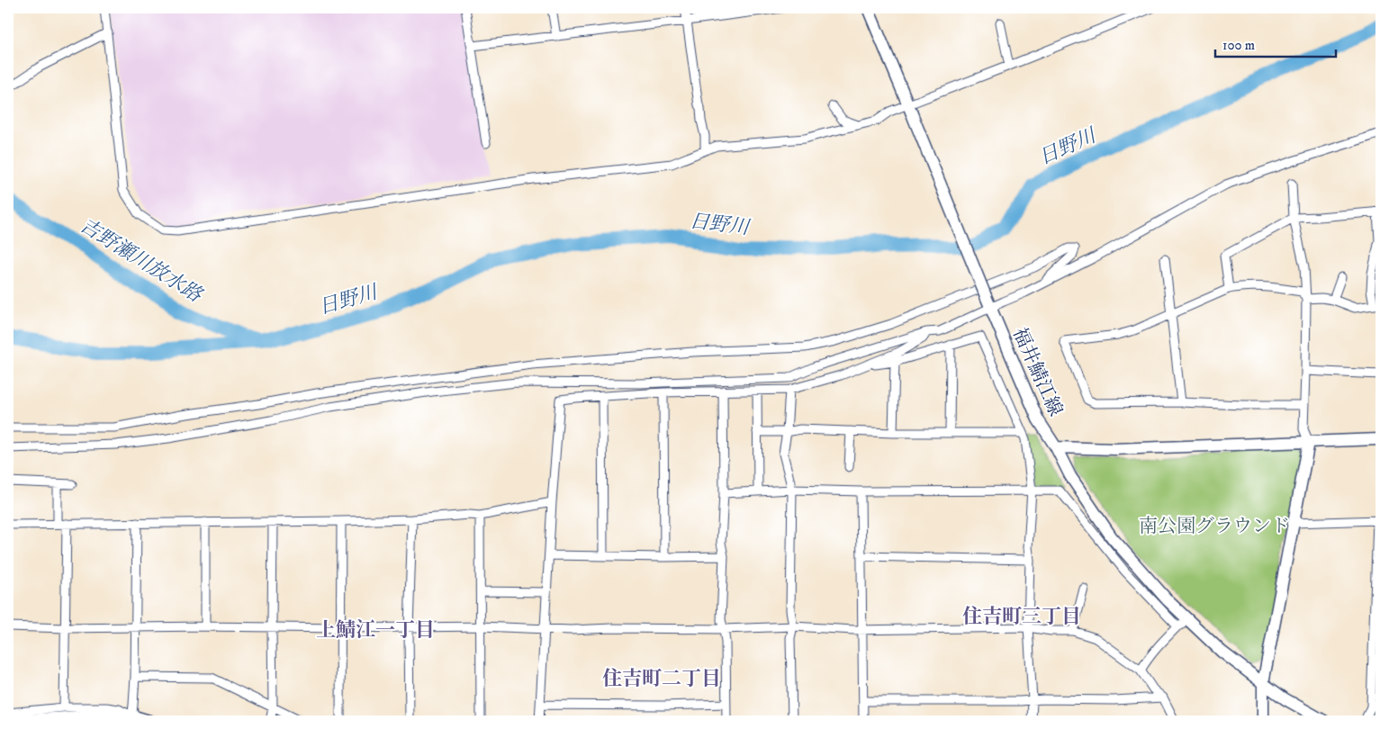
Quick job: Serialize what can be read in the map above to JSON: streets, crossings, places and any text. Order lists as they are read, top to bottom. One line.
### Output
{"streets":{"street":["福井鯖江線"]},"districts":["住吉町三丁目","上鯖江一丁目","住吉町二丁目"],"water":["日野川","吉野瀬川放水路"],"parks":["南公園グラウンド"],"scale_bar":"100 m"}
